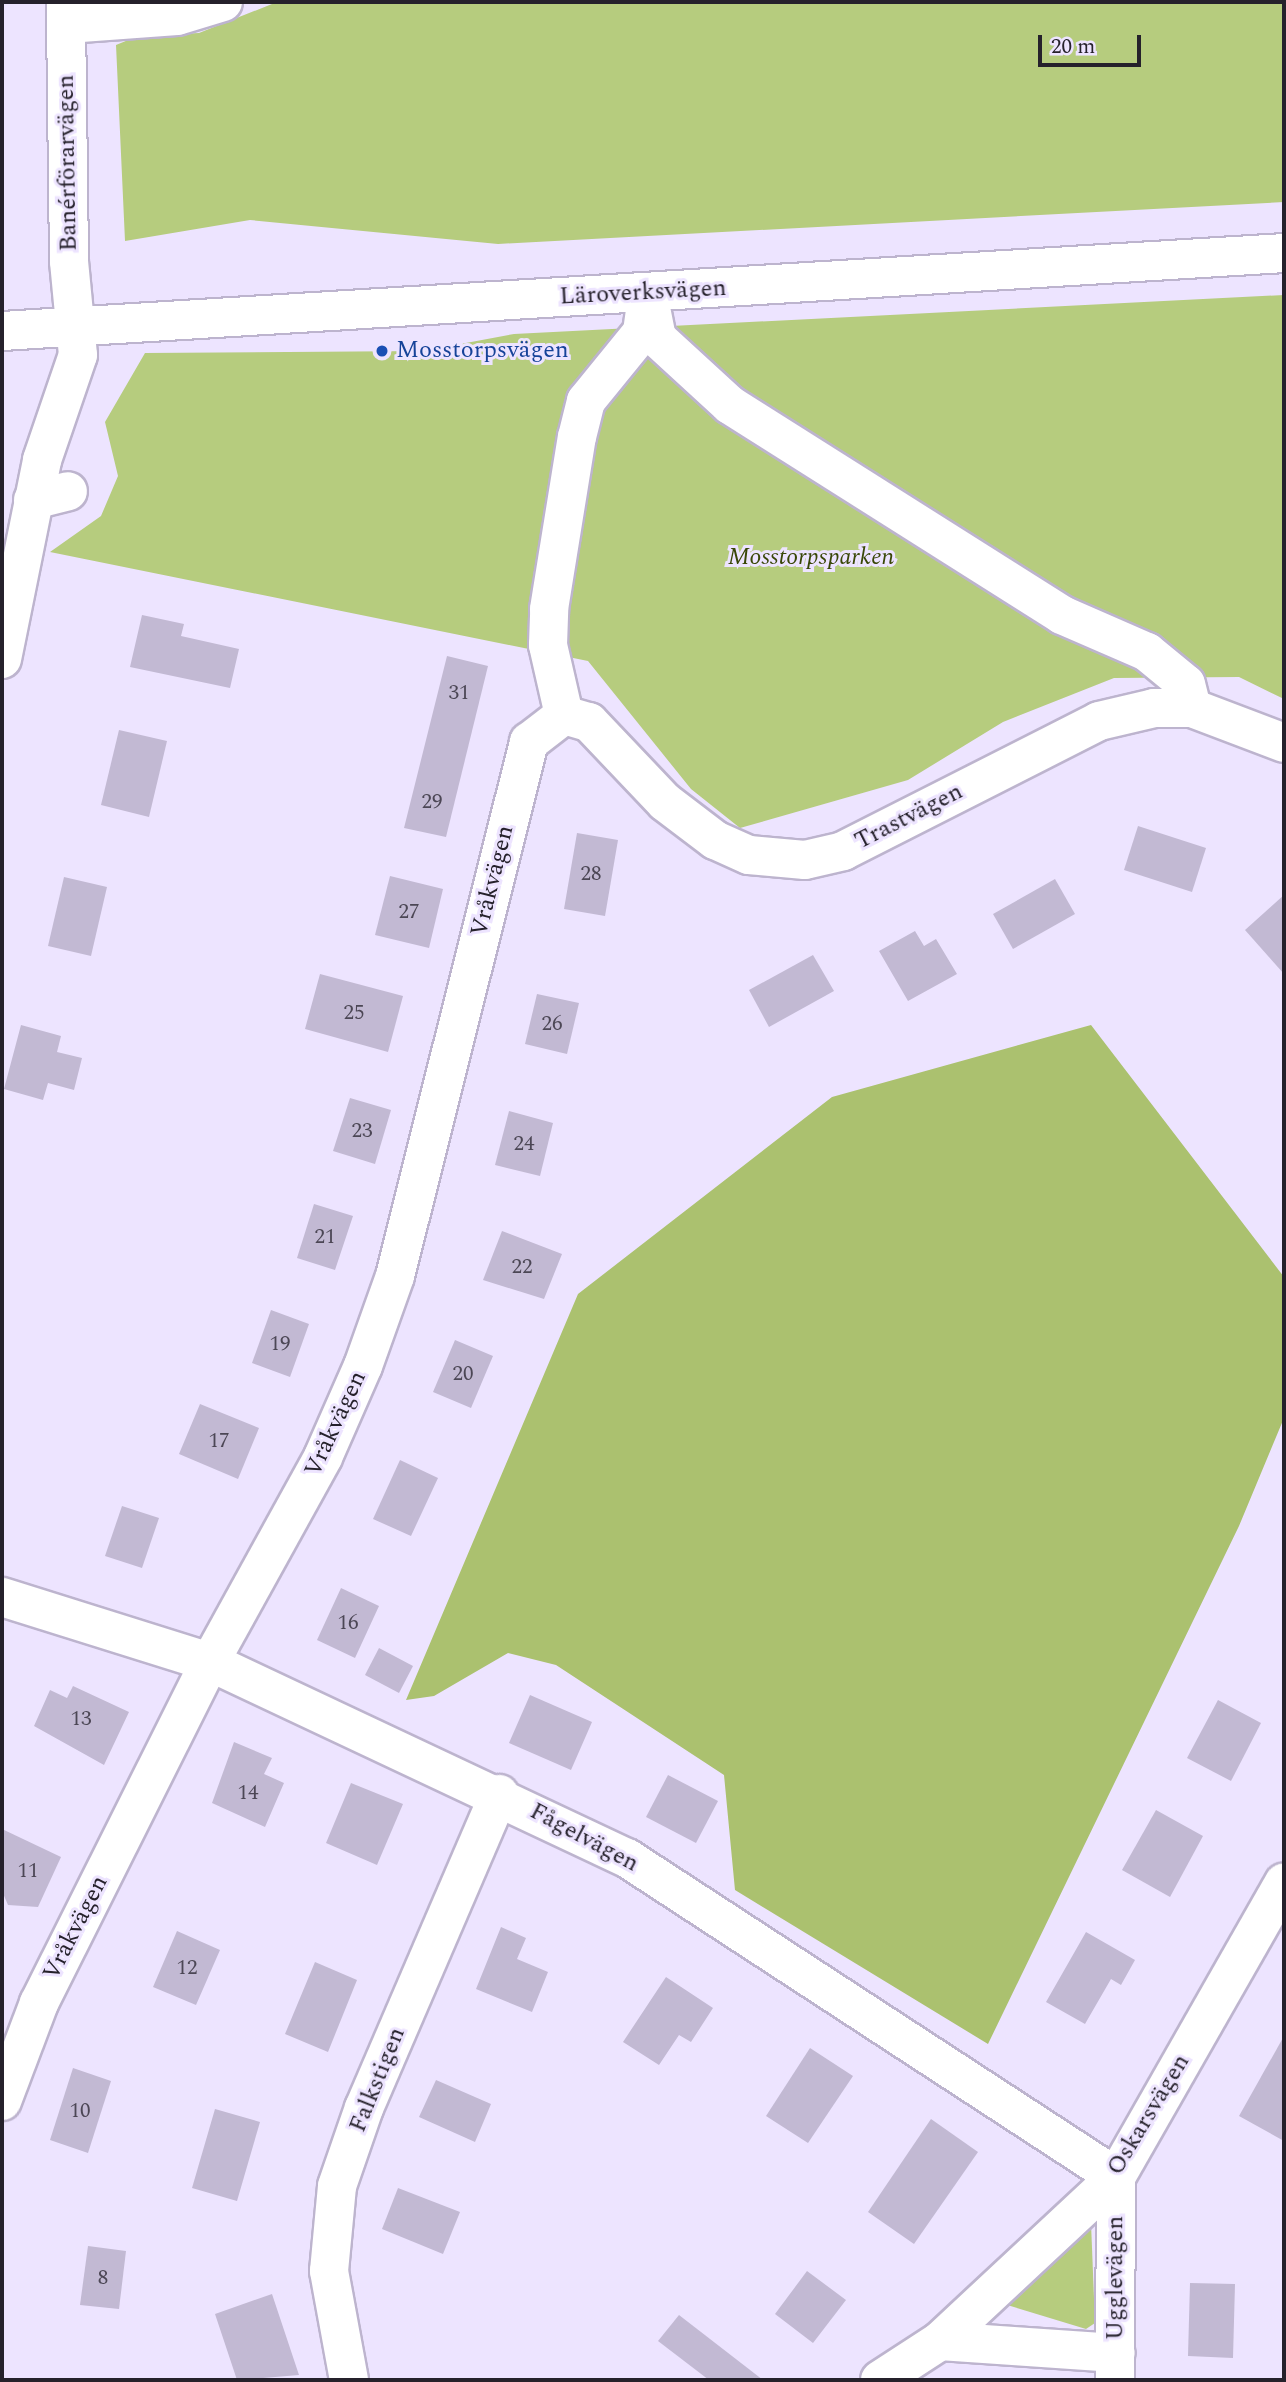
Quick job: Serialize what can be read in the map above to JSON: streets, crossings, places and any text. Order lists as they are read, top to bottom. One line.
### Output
{"streets":{"street":["Banérförarvägen","Läroverksvägen","Trastvägen","Vråkvägen","Fågelvägen","Falkstigen","Oskarsvägen","Ugglevägen"]},"crossings":[["Banérförarvägen","Läroverksvägen"],["Trastvägen","Vråkvägen"],["Vråkvägen","Fågelvägen"],["Fågelvägen","Falkstigen"],["Fågelvägen","Oskarsvägen"],["Fågelvägen","Ugglevägen"],["Oskarsvägen","Ugglevägen"]],"parks":["Mosstorpsparken"],"places":["Mosstorpsvägen"],"house_numbers":["31","29","28","27","25","26","23","24","21","22","19","20","17","16","13","14","11","12","10","8"],"scale_bar":"20 m"}
